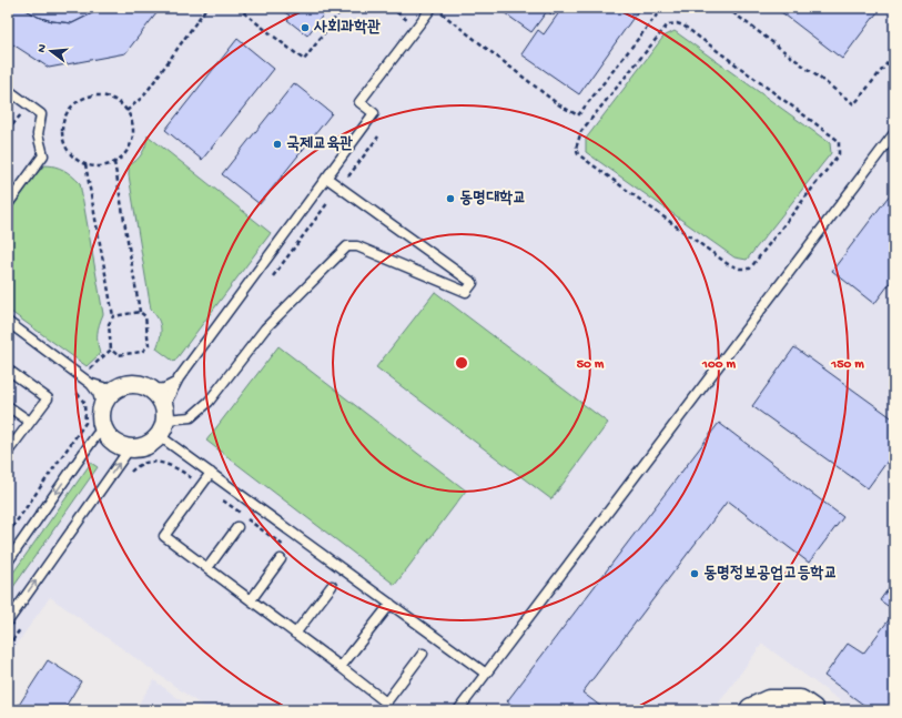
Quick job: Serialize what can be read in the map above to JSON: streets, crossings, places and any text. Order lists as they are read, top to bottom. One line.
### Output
{"places":["사회과학관","국제교육관","동명대학교","동명정보공업고등학교"],"north":"left","rings":["50 m","100 m","150 m"]}
